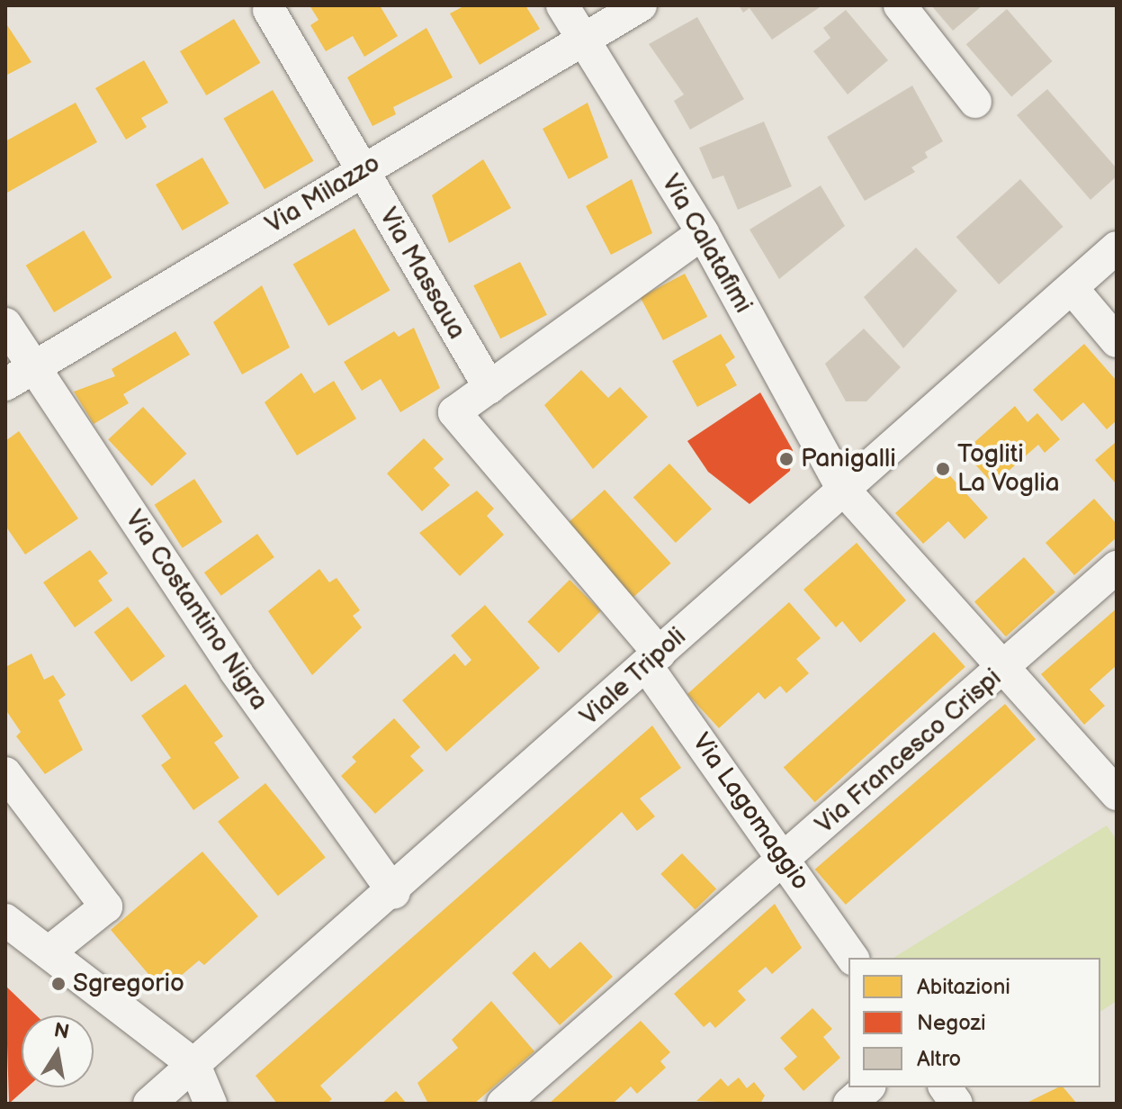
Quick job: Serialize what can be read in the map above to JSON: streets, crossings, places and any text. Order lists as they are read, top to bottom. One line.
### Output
{"streets":{"street":["Via Milazzo","Via Calatafimi","Via Massaua","Via Costantino Nigra","Viale Tripoli","Via Francesco Crispi","Via Lagomaggio"]},"crossings":[["Via Milazzo","Via Calatafimi"],["Via Milazzo","Via Massaua"],["Via Milazzo","Via Costantino Nigra"],["Via Calatafimi","Viale Tripoli"],["Via Calatafimi","Via Francesco Crispi"],["Via Costantino Nigra","Viale Tripoli"],["Viale Tripoli","Via Lagomaggio"],["Via Francesco Crispi","Via Lagomaggio"]],"places":["Panigalli","Togliti La Voglia","Sgregorio"],"legend":["Abitazioni","Negozi","Altro"],"north":"top"}
